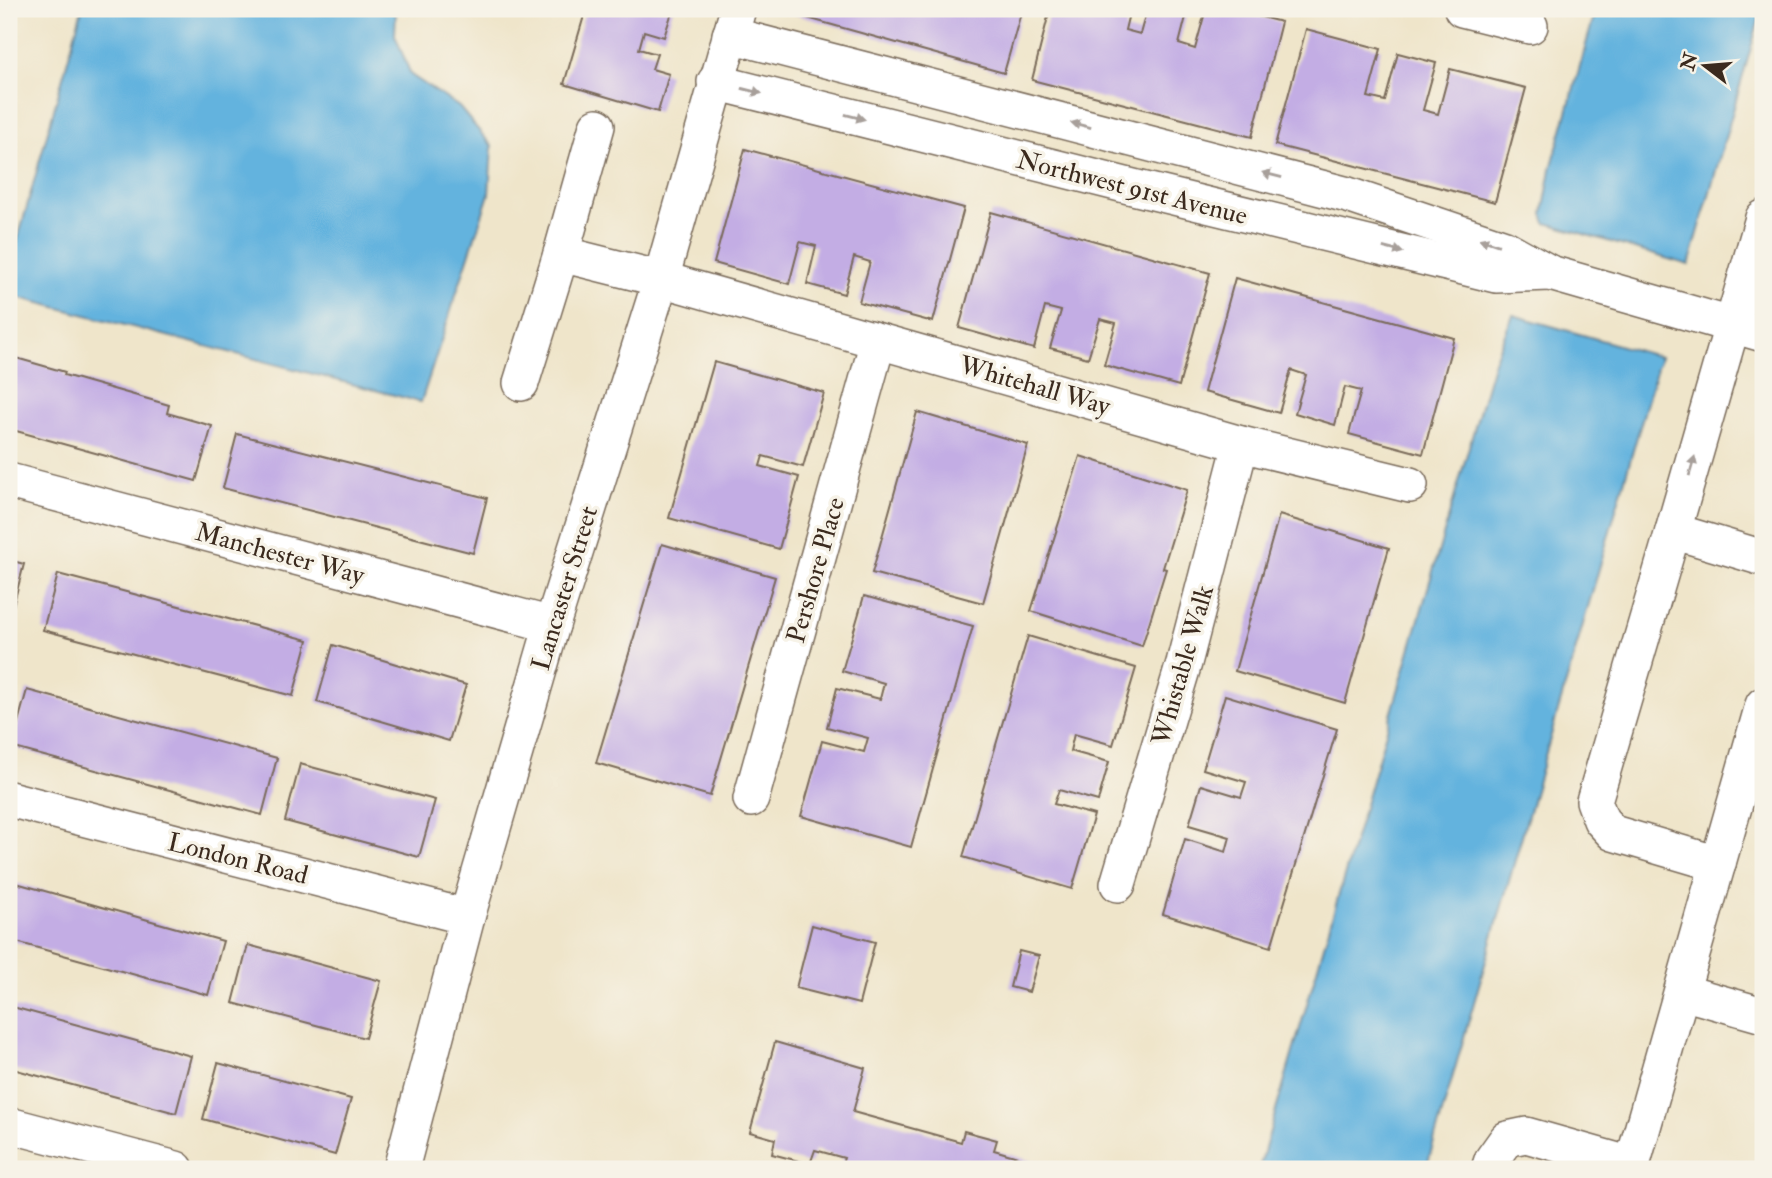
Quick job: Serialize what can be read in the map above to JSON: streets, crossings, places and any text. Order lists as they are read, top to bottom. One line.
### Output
{"streets":{"street":["Northwest 91st Avenue","Whitehall Way","Manchester Way","Pershore Place","Lancaster Street","Whistable Walk","London Road"]},"crossings":[["Northwest 91st Avenue","Lancaster Street"],["Whitehall Way","Pershore Place"],["Whitehall Way","Lancaster Street"],["Whitehall Way","Whistable Walk"],["Manchester Way","Lancaster Street"],["Lancaster Street","London Road"]],"north":"left"}
